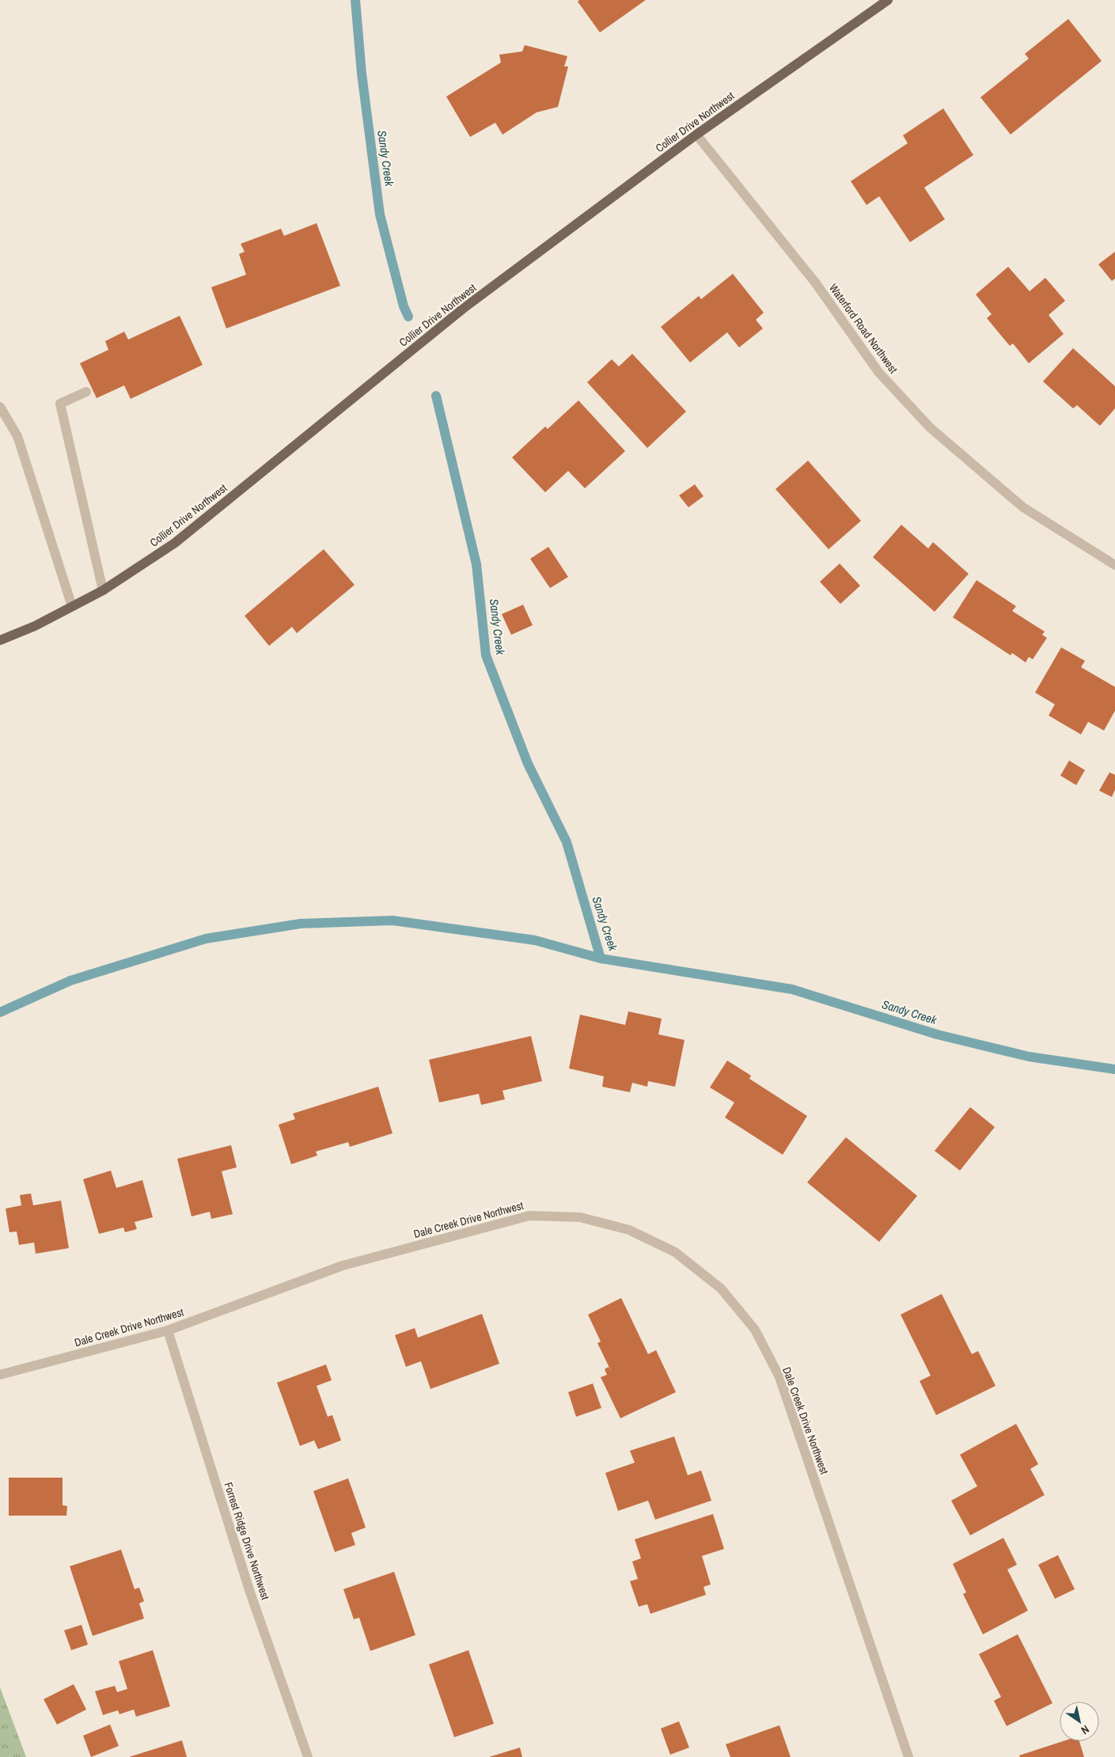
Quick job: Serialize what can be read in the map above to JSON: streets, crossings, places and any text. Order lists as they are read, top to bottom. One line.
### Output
{"streets":{"main road":["Collier Drive Northwest"],"street":["Waterford Road Northwest","Dale Creek Drive Northwest","Forrest Ridge Drive Northwest"]},"crossings":[["Collier Drive Northwest","Waterford Road Northwest"],["Dale Creek Drive Northwest","Forrest Ridge Drive Northwest"]],"water":["Sandy Creek"],"north":"bottom right"}
